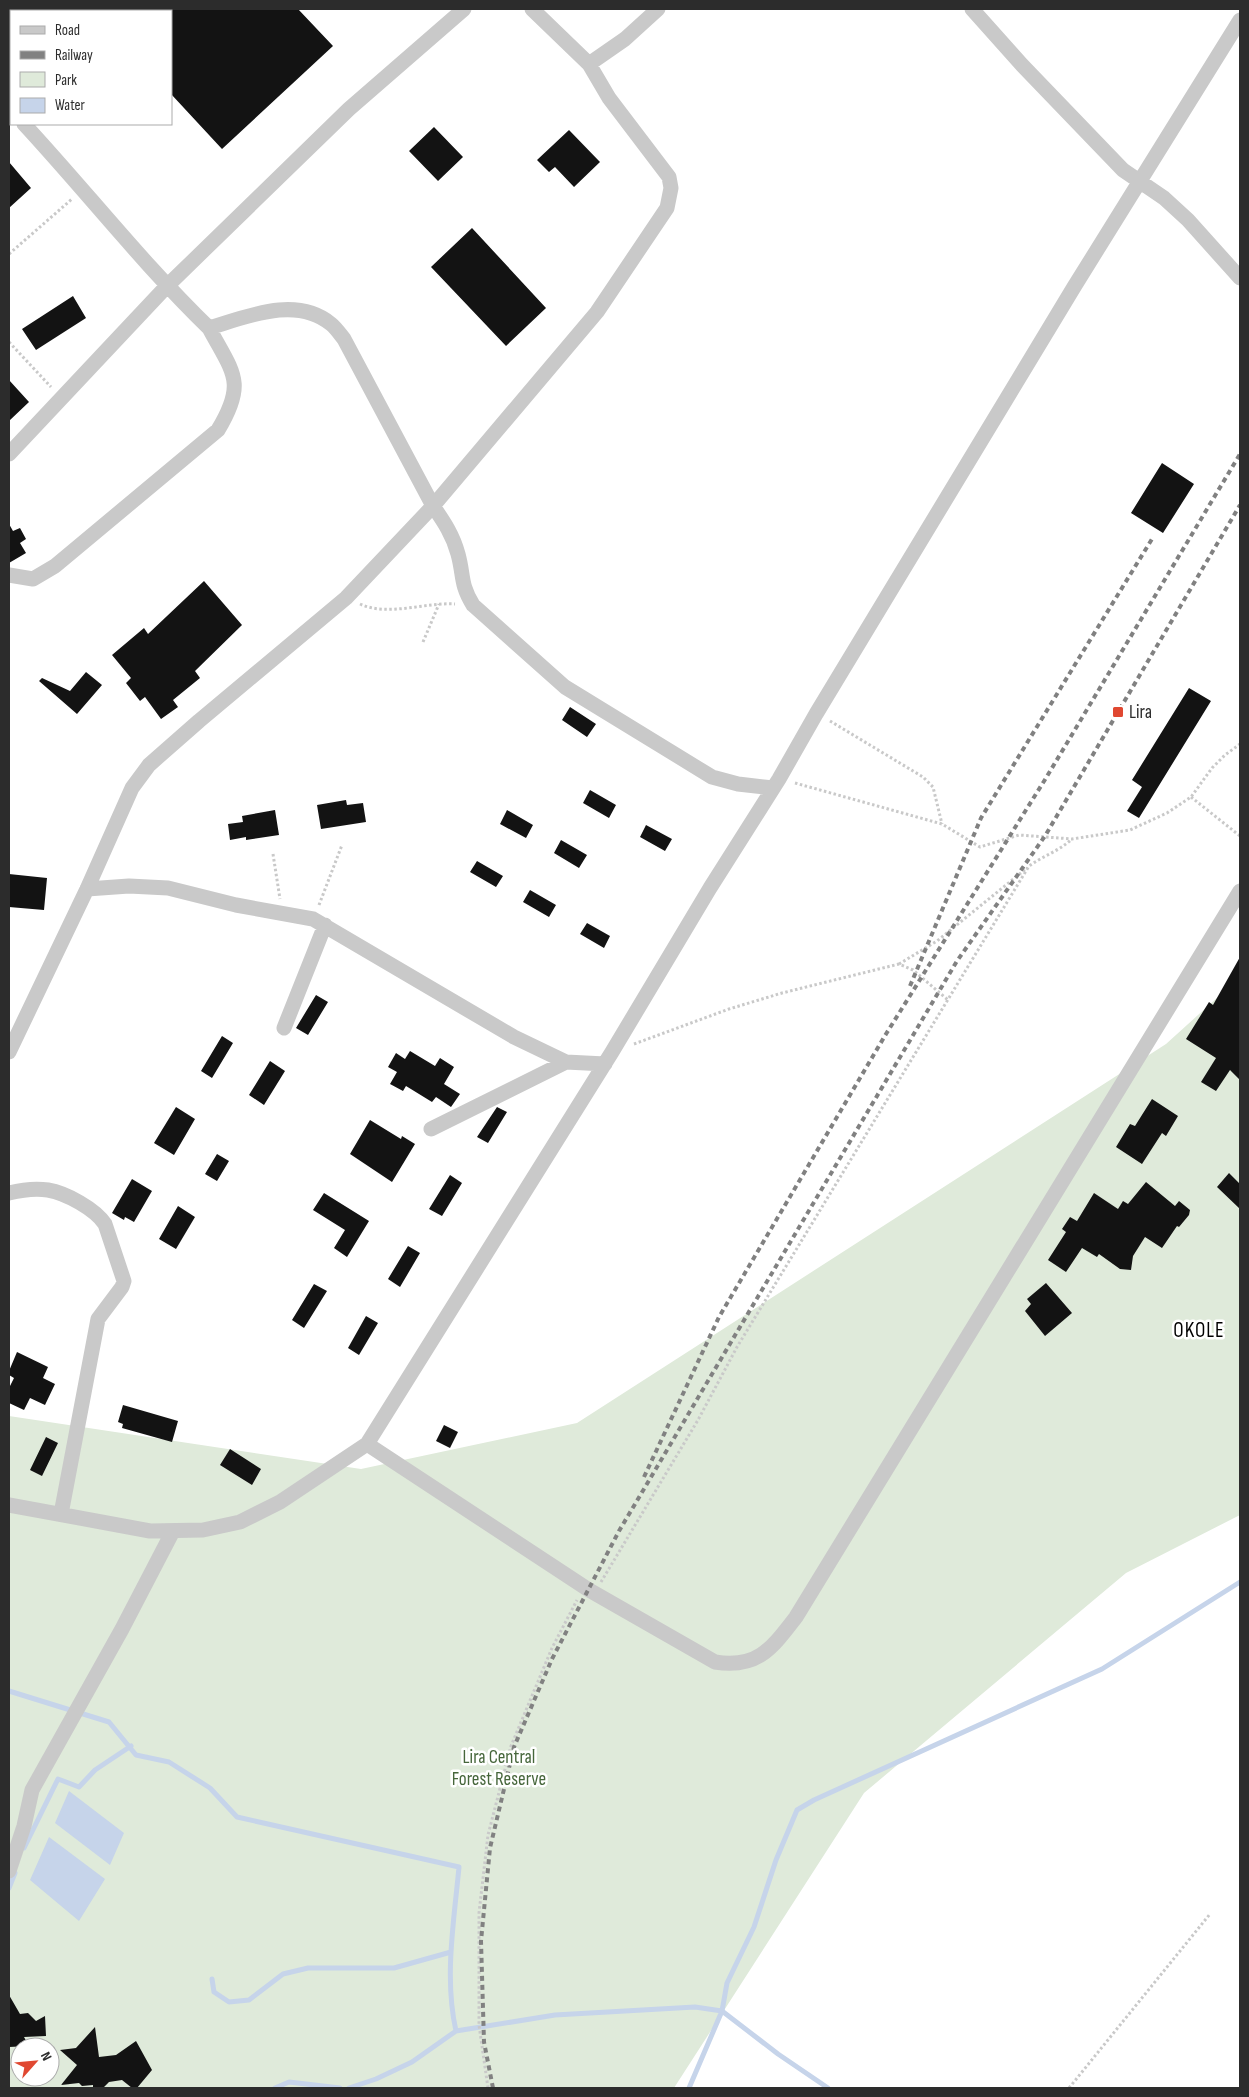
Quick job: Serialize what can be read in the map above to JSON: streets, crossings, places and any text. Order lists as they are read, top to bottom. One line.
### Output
{"districts":["OKOLE"],"parks":["Lira Central Forest Reserve"],"places":{"transit":["Lira"]},"legend":["Road","Railway","Park","Water"],"north":"top right"}
